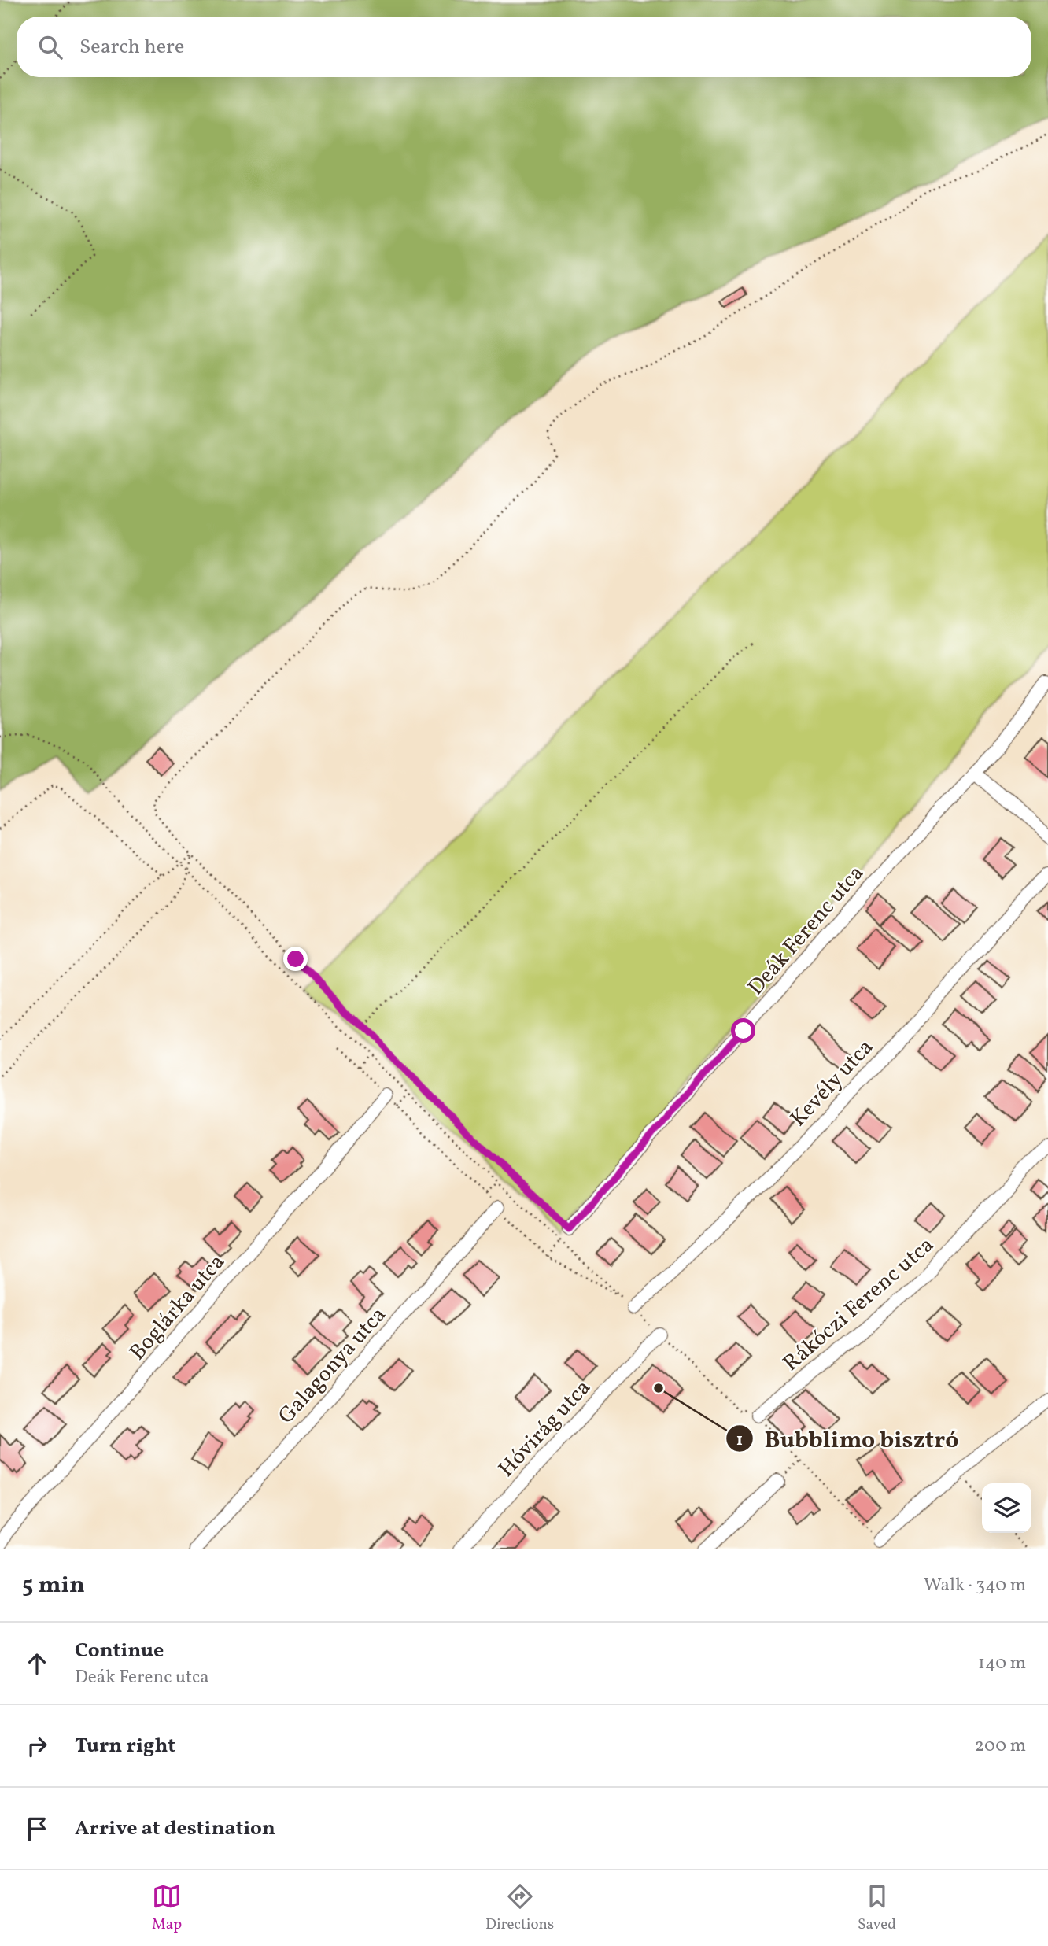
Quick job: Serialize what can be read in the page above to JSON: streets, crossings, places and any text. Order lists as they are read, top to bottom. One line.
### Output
{"streets":{"street":["Deák Ferenc utca","Kevély utca","Rákóczi Ferenc utca","Boglárka utca","Galagonya utca","Hóvirág utca"]},"places":["Bubblimo bisztró"],"page":{"search":"Search here","heading":["5 min","Walk · 340 m"],"list":[["Continue","Deák Ferenc utca","140 m"],["Turn right","200 m"],"Arrive at destination"],"nav":["Map","Directions","Saved"]}}
